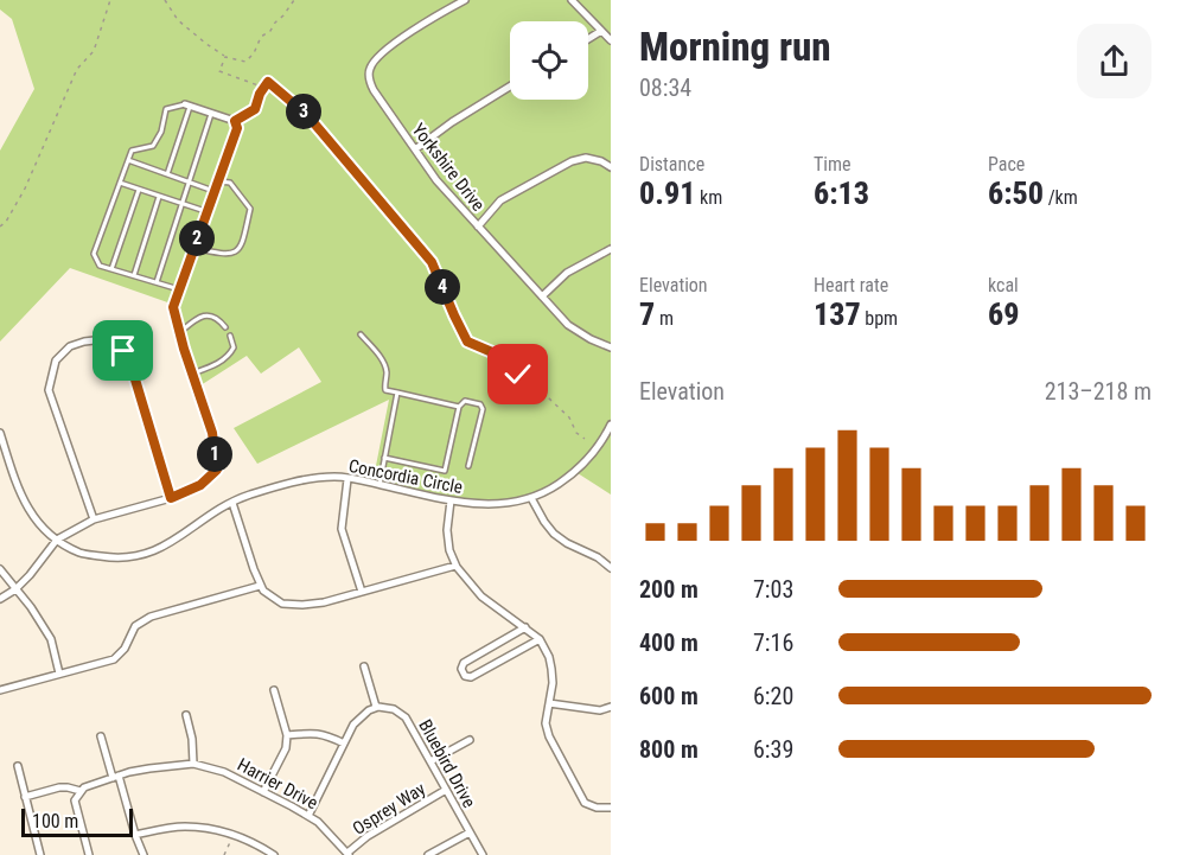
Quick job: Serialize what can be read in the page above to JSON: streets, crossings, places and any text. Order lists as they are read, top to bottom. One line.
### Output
{"streets":{"street":["Yorkshire Drive","Concordia Circle","Bluebird Drive","Harrier Drive","Osprey Way"]},"crossings":[["Bluebird Drive","Osprey Way"],["Harrier Drive","Osprey Way"]],"scale_bar":"100 m","page":{"heading":["Morning run","08:34"],"pins":["3","2","4","1"],"stats":[["Distance","0.91 km"],["Time","6:13"],["Pace","6:50 /km"],["Elevation","7 m"],["Heart rate","137 bpm"],["kcal","69"]],"chart":["Elevation","213–218 m"],"list":[{"name":"200 m","note":"7:03"},{"name":"400 m","note":"7:16"},{"name":"600 m","note":"6:20"},{"name":"800 m","note":"6:39"}],"scale":"100 m"}}
